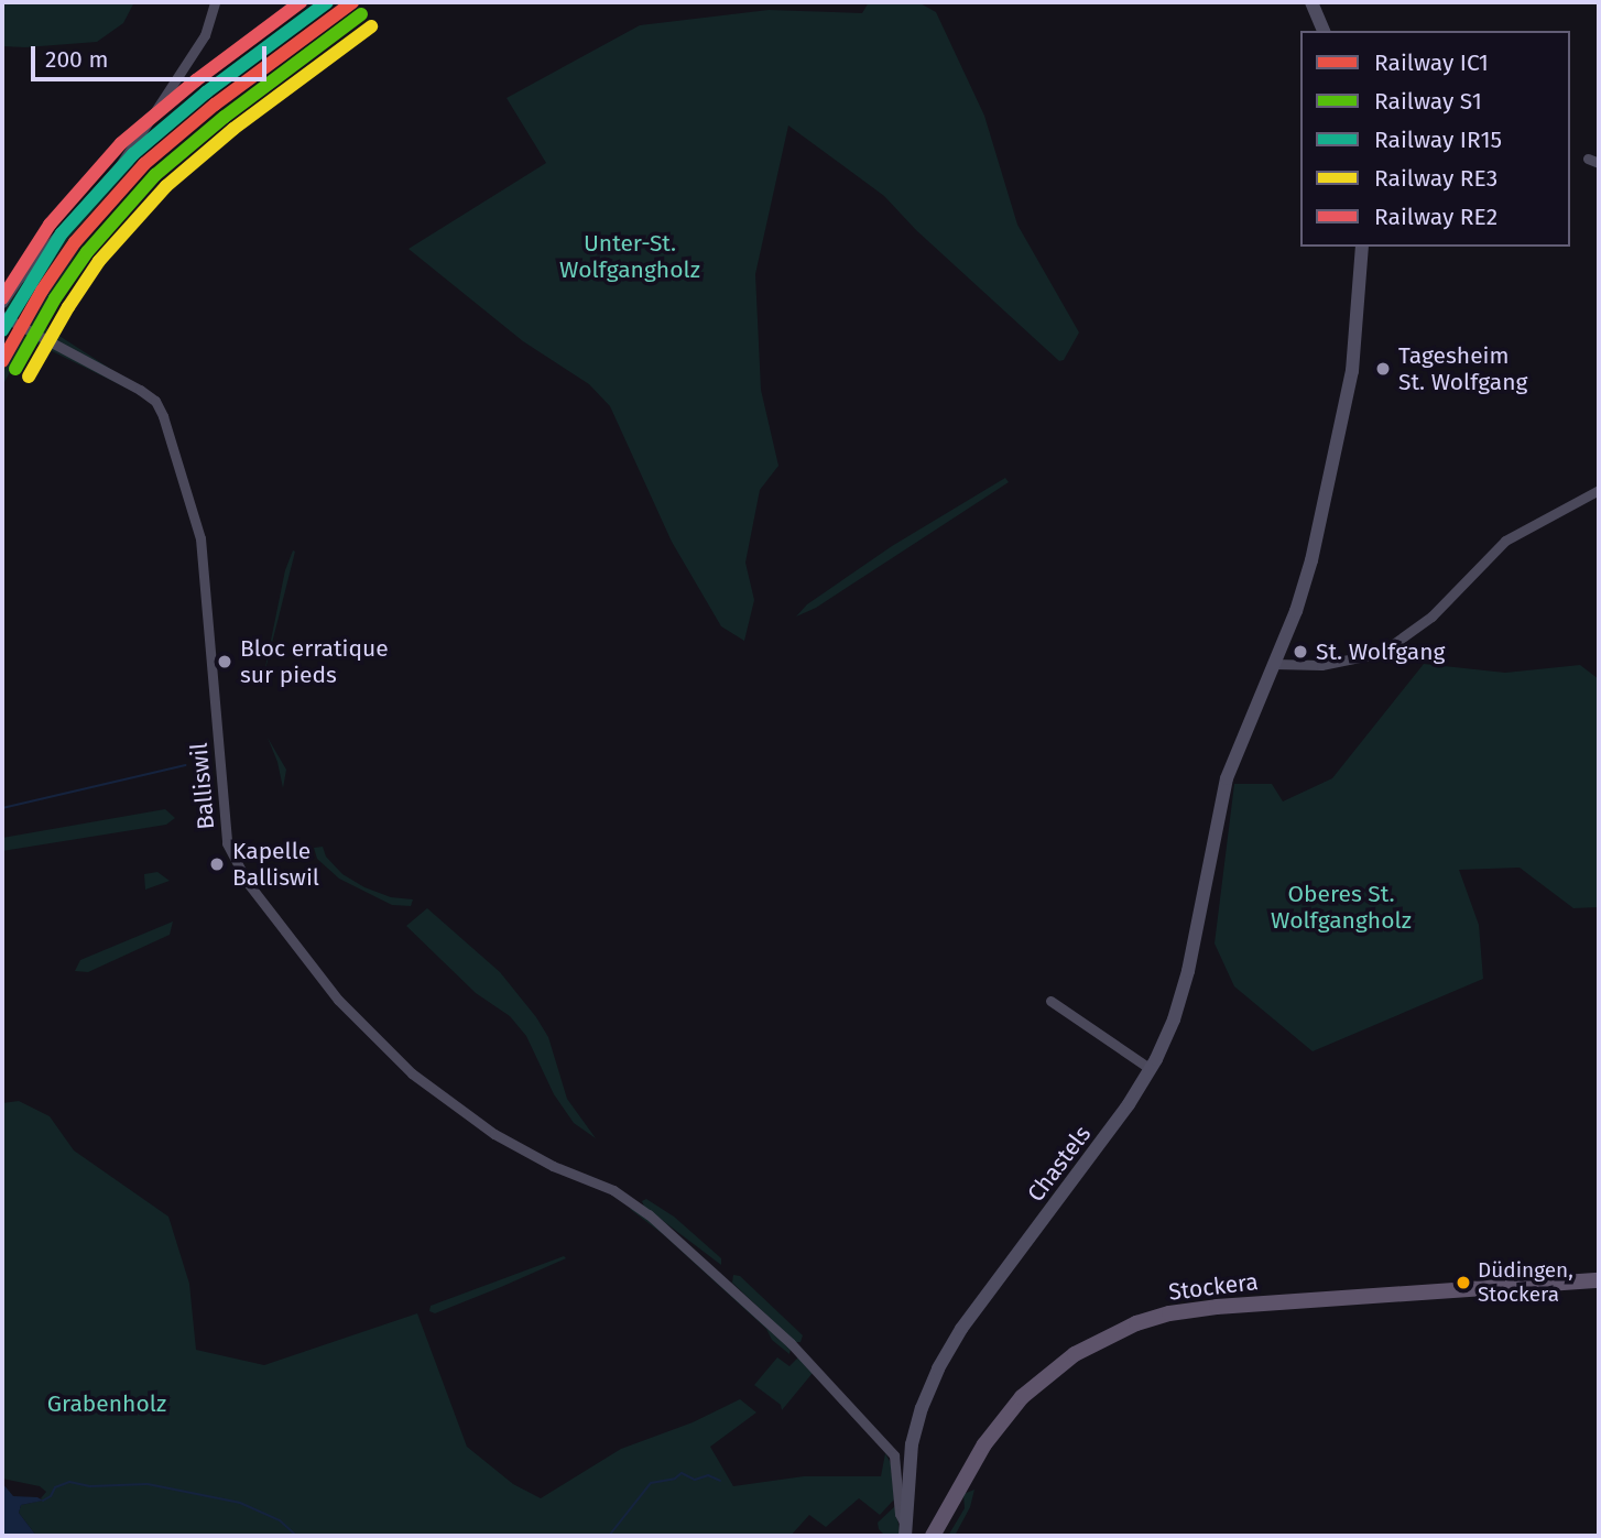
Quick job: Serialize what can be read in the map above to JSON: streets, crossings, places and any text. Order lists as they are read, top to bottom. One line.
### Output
{"streets":{"main road":["Chastels","Stockera"],"street":["Balliswil"]},"crossings":[["Balliswil","Chastels"]],"parks":["Unter-St. Wolfgangholz","Oberes St. Wolfgangholz","Grabenholz"],"places":["Tagesheim St. Wolfgang","St. Wolfgang","Bloc erratique sur pieds","Kapelle Balliswil","Düdingen, Stockera"],"lines":["rail line IC1","rail line IR15","rail line RE2","rail line S1","rail line RE3"],"legend":["Railway IC1","Railway S1","Railway IR15","Railway RE3","Railway RE2"],"scale_bar":"200 m"}
